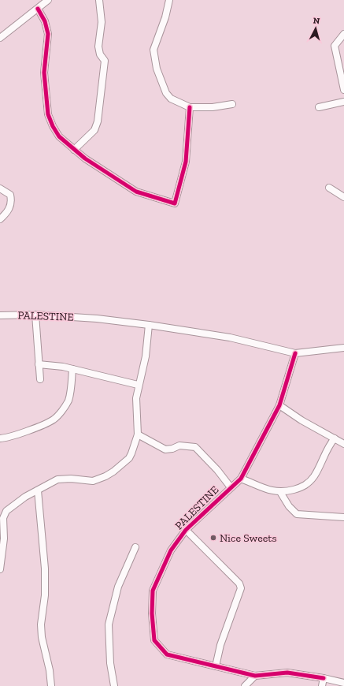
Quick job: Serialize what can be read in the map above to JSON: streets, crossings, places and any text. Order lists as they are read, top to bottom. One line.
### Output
{"streets":{"street":["PALESTINE"]},"places":["Nice Sweets"],"north":"top"}
